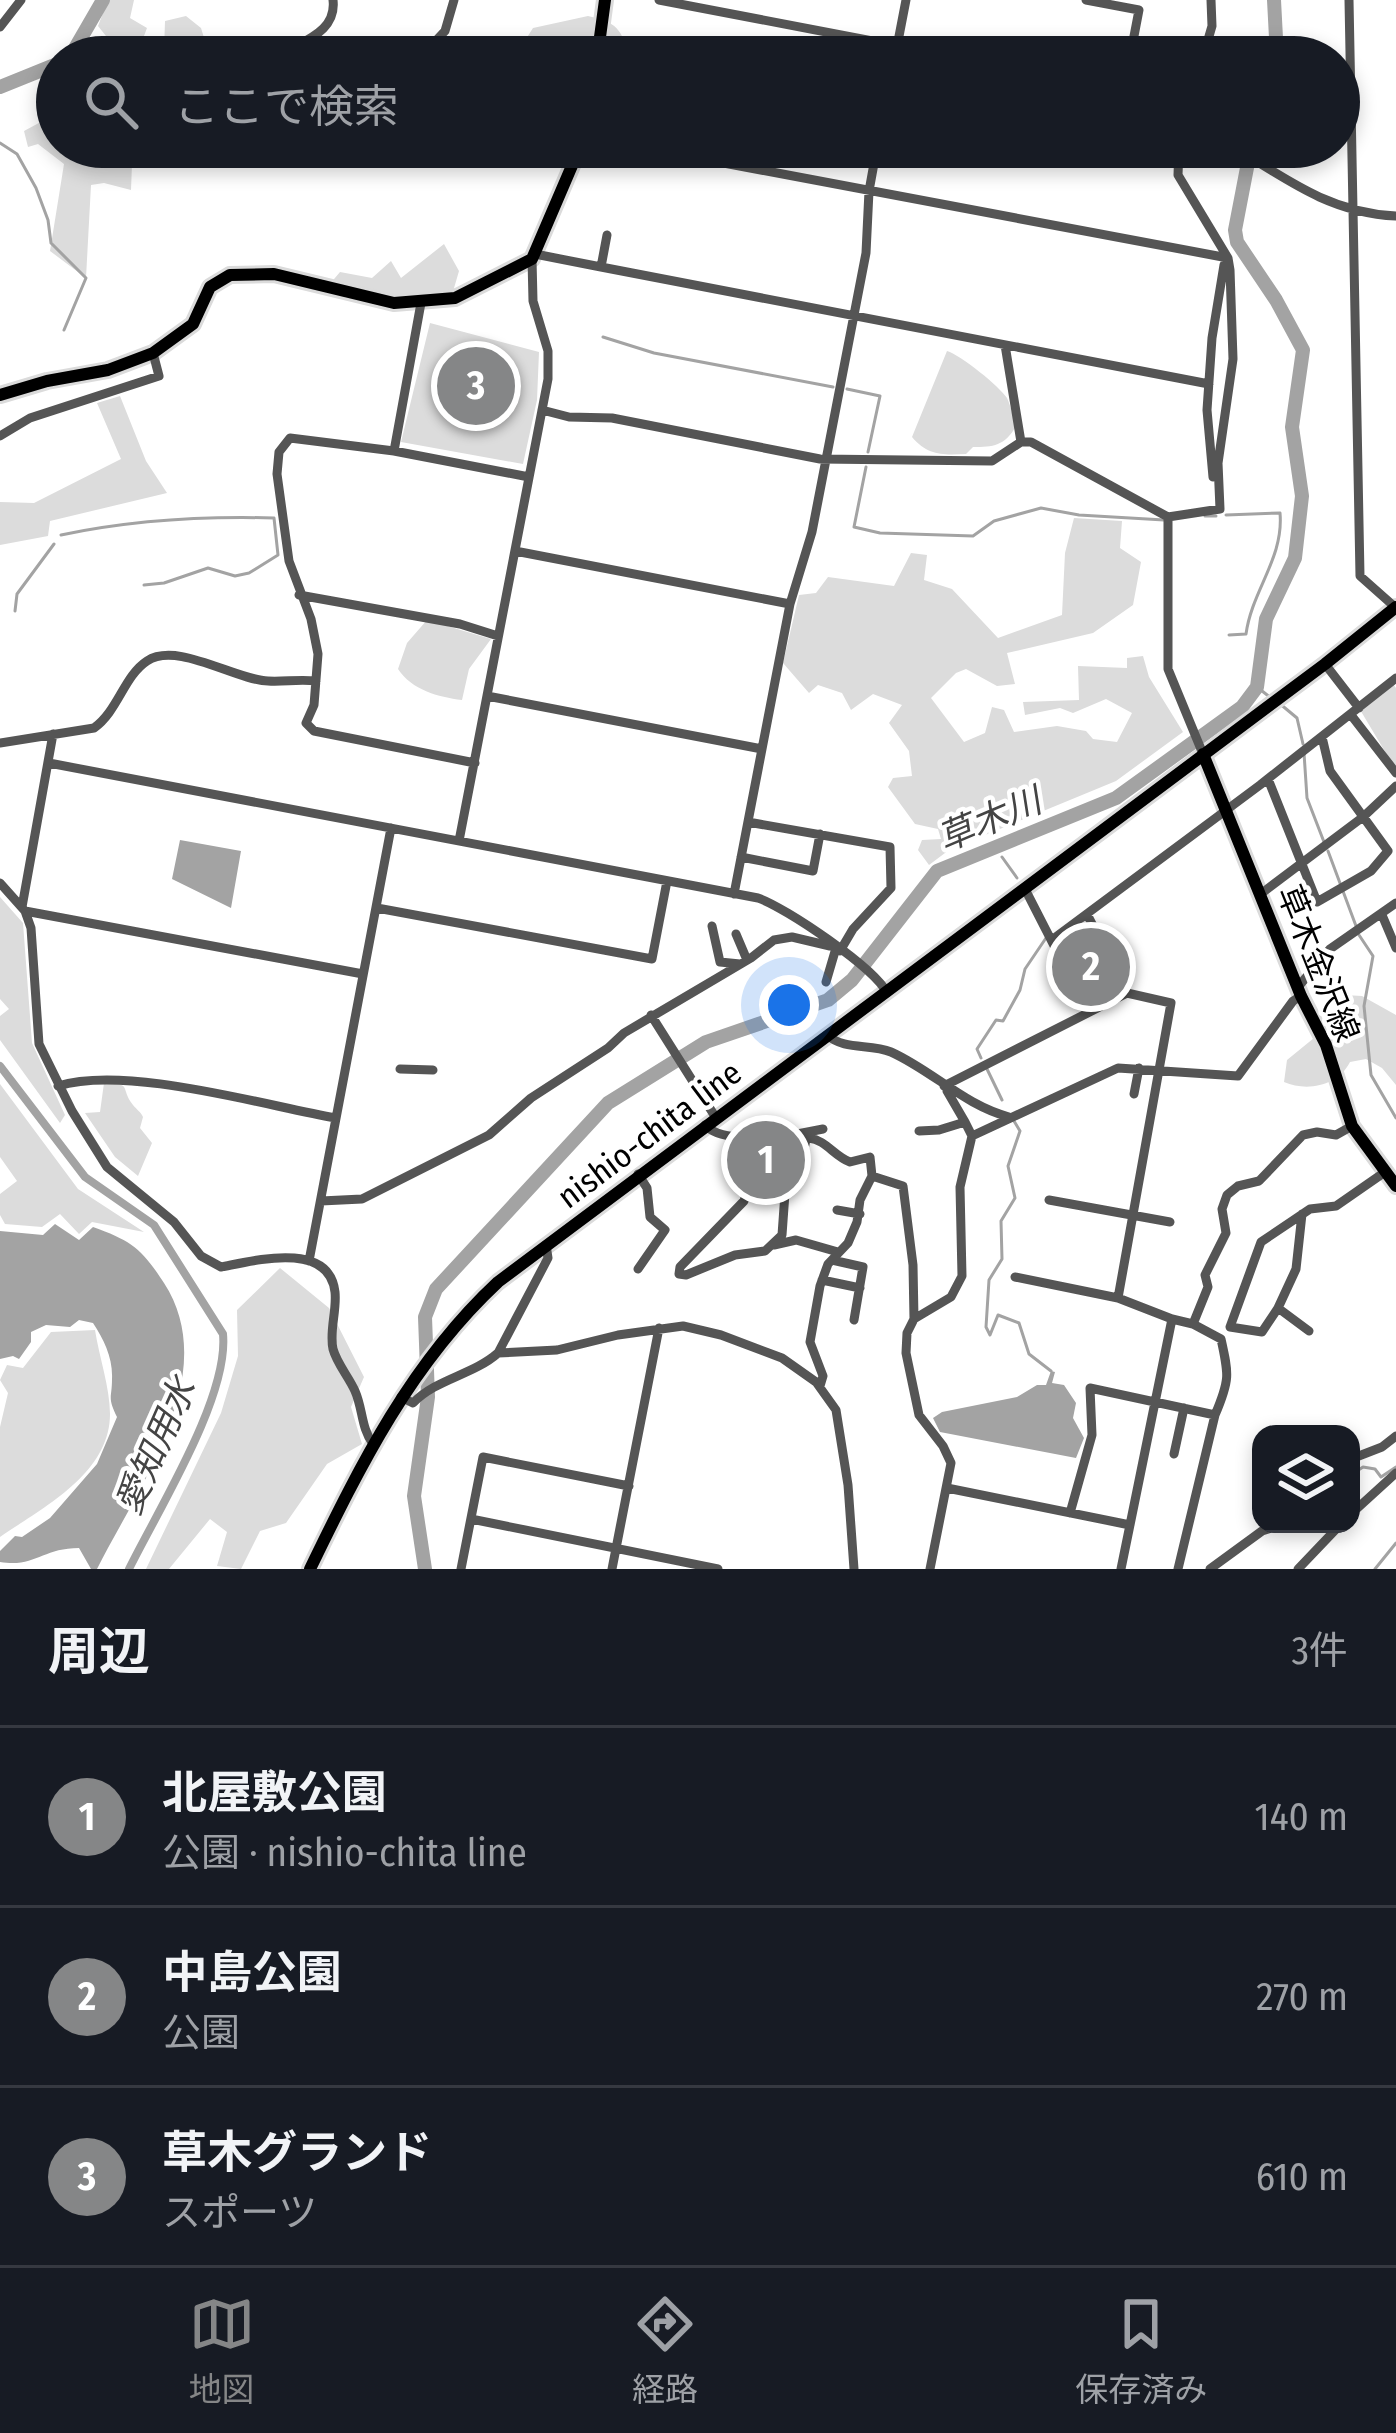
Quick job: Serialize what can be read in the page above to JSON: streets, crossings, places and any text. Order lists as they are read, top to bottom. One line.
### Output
{"streets":{"main road":["草木金沢線","nishio-chita line"]},"crossings":[["草木金沢線","nishio-chita line"]],"water":["草木川","愛知用水"],"page":{"search":"ここで検索","pins":["3","2","1"],"heading":["周辺","3件"],"list":[{"mark":"1","name":"北屋敷公園","note":"公園 · nishio-chita line","value":"140 m"},{"mark":"2","name":"中島公園","note":"公園","value":"270 m"},{"mark":"3","name":"草木グランド","note":"スポーツ","value":"610 m"}],"nav":["地図","経路","保存済み"]}}
